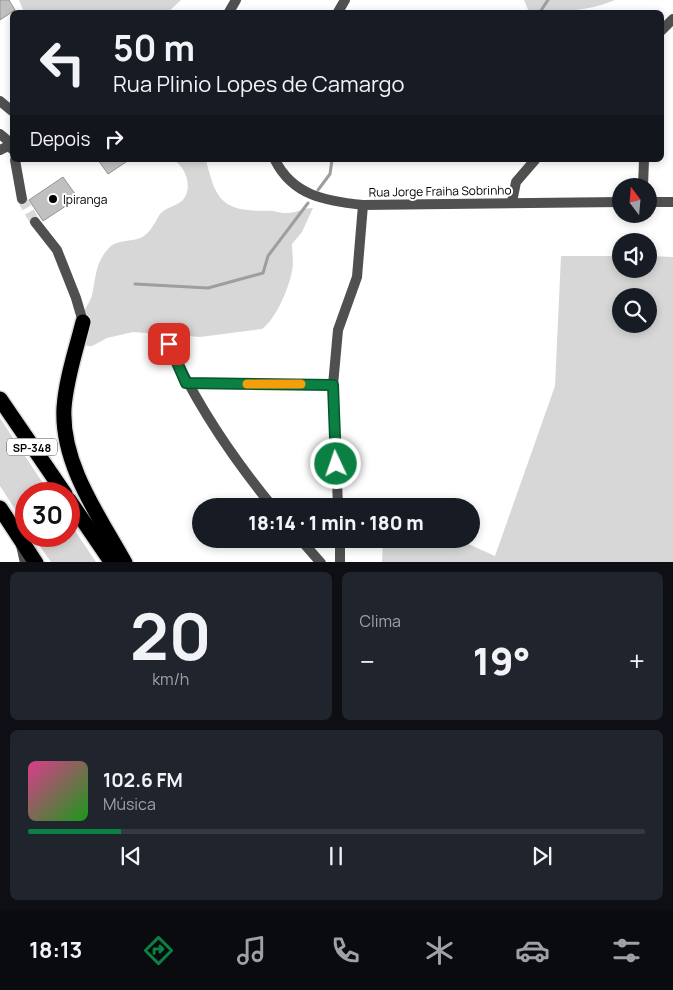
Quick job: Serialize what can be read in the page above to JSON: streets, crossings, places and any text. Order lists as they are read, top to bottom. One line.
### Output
{"streets":{"highway":["SP-348"],"street":["Rua Jorge Fraiha Sobrinho"]},"places":["Ipiranga"],"north":"top","page":{"turn":["50 m","Rua Plinio Lopes de Camargo"],"then":"Depois","limit":"30","trip":"18:14 · 1 min · 180 m","tile":[["20","km/h"],"Clima"],"heat":["−","19°","+"],"song":["102.6 FM","Música"],"tabs":"18:13"}}
